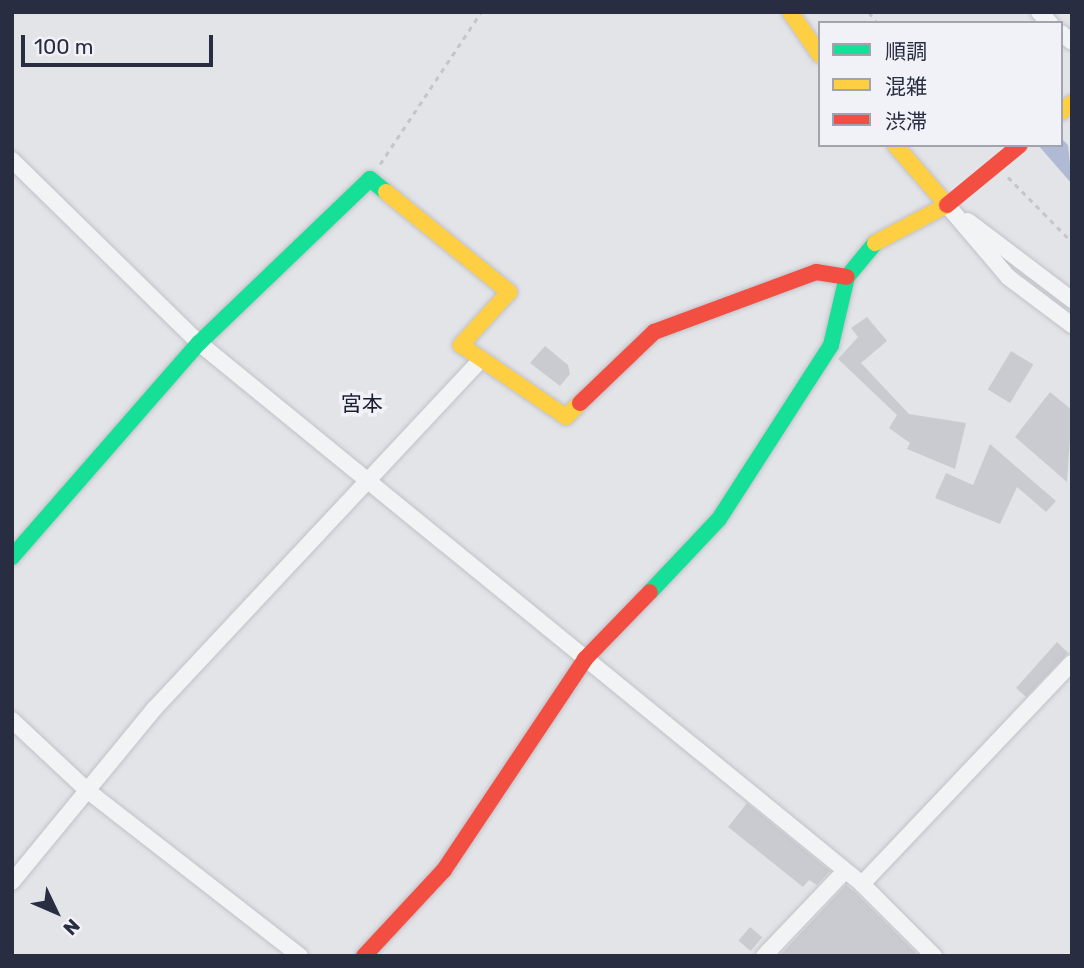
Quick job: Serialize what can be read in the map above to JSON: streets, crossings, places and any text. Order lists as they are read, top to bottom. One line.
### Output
{"districts":["宮本"],"legend":["順調","混雑","渋滞"],"scale_bar":"100 m","north":"bottom right"}
